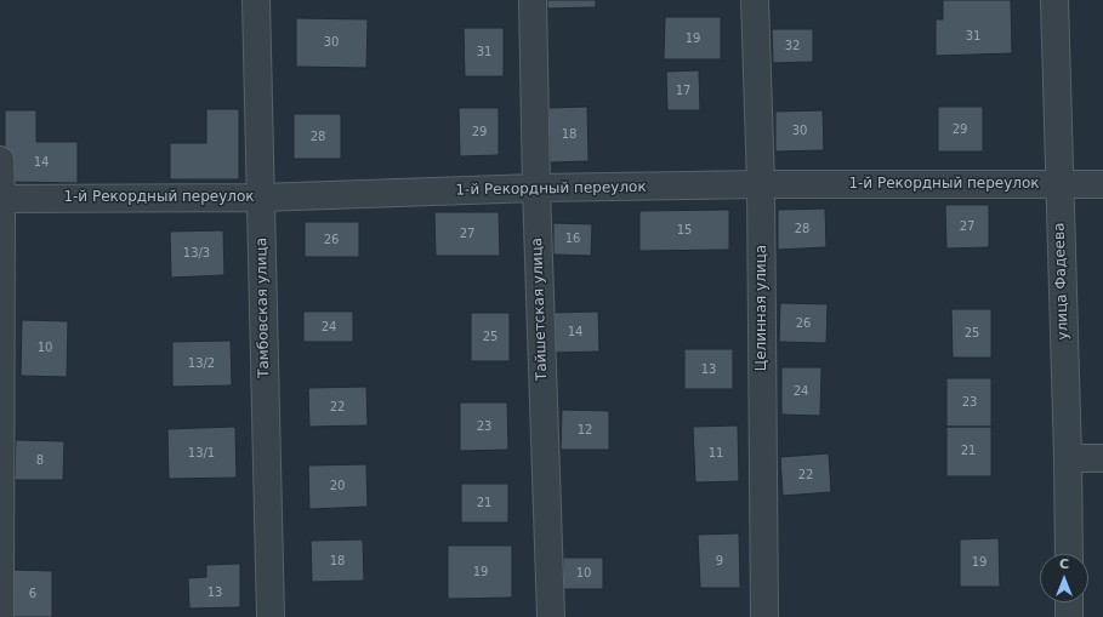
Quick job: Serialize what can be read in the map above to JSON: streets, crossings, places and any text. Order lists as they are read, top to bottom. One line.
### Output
{"streets":{"street":["1-й Рекордный переулок","улица Фадеева","Тамбовская улица","Целинная улица","Тайшетская улица"]},"crossings":[["1-й Рекордный переулок","улица Фадеева"],["1-й Рекордный переулок","Тамбовская улица"],["1-й Рекордный переулок","Целинная улица"],["1-й Рекордный переулок","Тайшетская улица"]],"house_numbers":["31","19","30","32","31","17","29","30","29","18","28","14","27","28","15","27","16","26","13/3","26","24","14","25","25","10","13/2","13","24","23","22","23","12","21","13/1","11","8","22","20","21","18","9","19","19","10","13","6"],"north":"top"}
